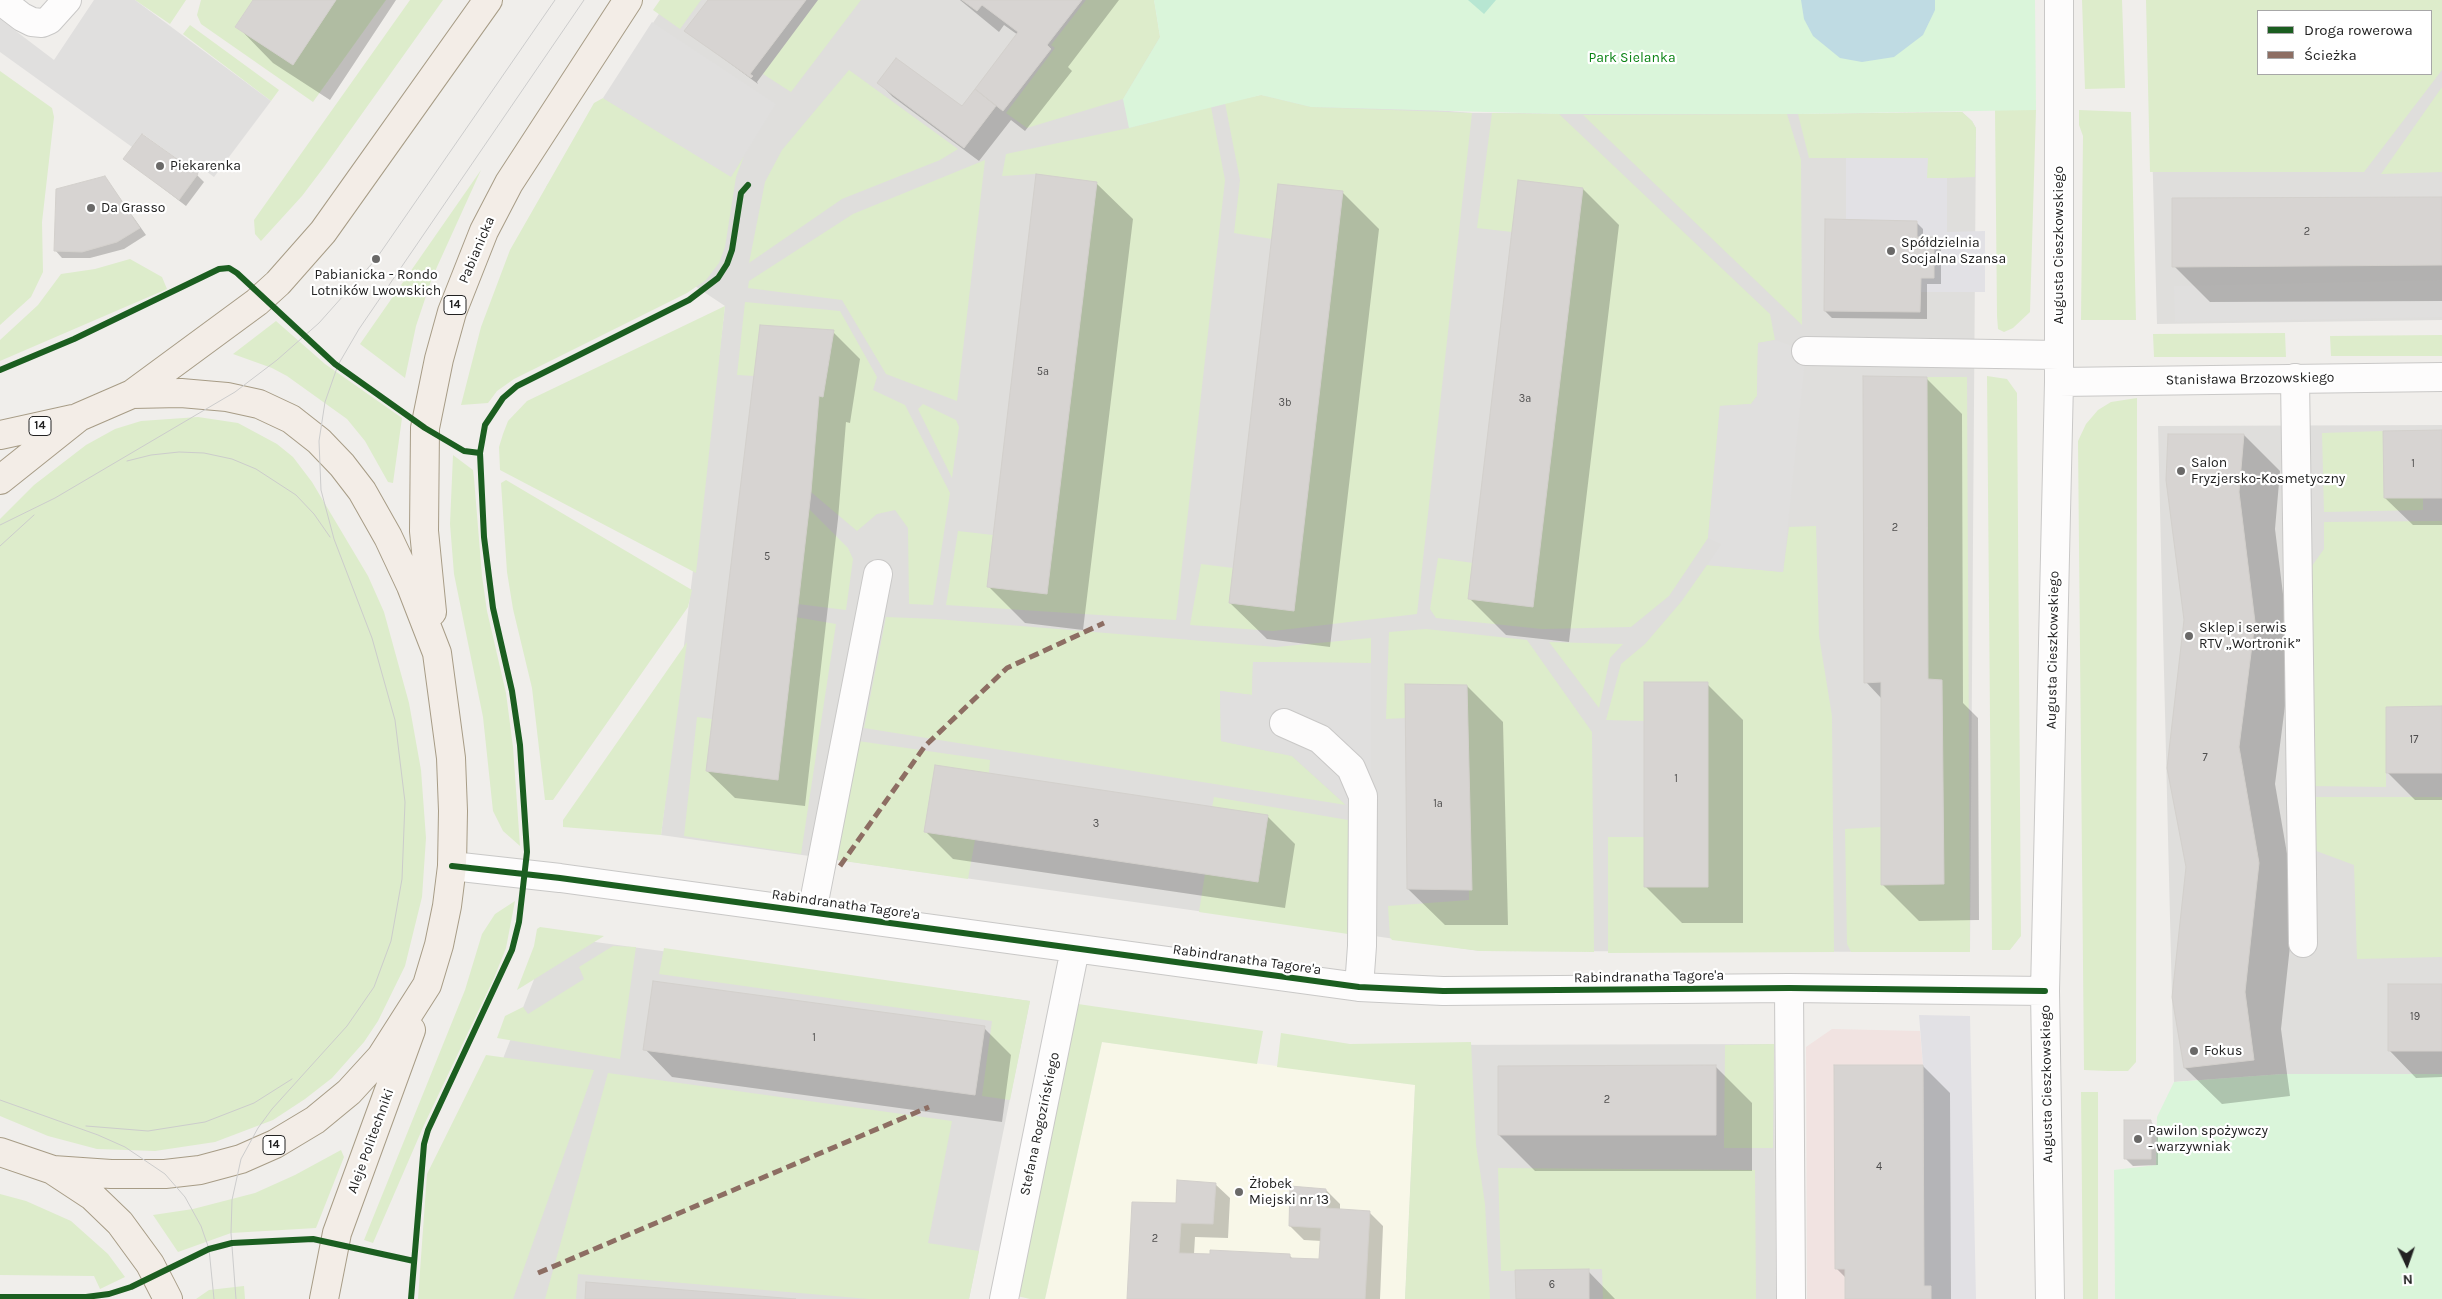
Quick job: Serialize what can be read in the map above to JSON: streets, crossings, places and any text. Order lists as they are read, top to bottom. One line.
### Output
{"streets":{"main road":["Pabianicka","14","Aleje Politechniki"],"street":["Augusta Cieszkowskiego","Stanisława Brzozowskiego","Rabindranatha Tagore'a","Stefana Rogozińskiego"]},"crossings":[["Augusta Cieszkowskiego","Stanisława Brzozowskiego"],["Augusta Cieszkowskiego","Rabindranatha Tagore'a"],["Pabianicka","14"],["14","Rabindranatha Tagore'a"],["14","Aleje Politechniki"],["Rabindranatha Tagore'a","Stefana Rogozińskiego"]],"parks":["Park Sielanka"],"places":["Piekarenka","Da Grasso","Spółdzielnia Socjalna Szansa","Pabianicka - Rondo Lotników Lwowskich","Salon Fryzjersko-Kosmetyczny","Sklep i serwis RTV „Wortronik”","Fokus","Pawilon spożywczy - warzywniak","Żłobek Miejski nr 13"],"house_numbers":["2","5a","3a","3b","1","2","5","17","7","1","1a","3","19","1","2","4","2","6"],"legend":["Droga rowerowa","Ścieżka"],"north":"bottom"}
